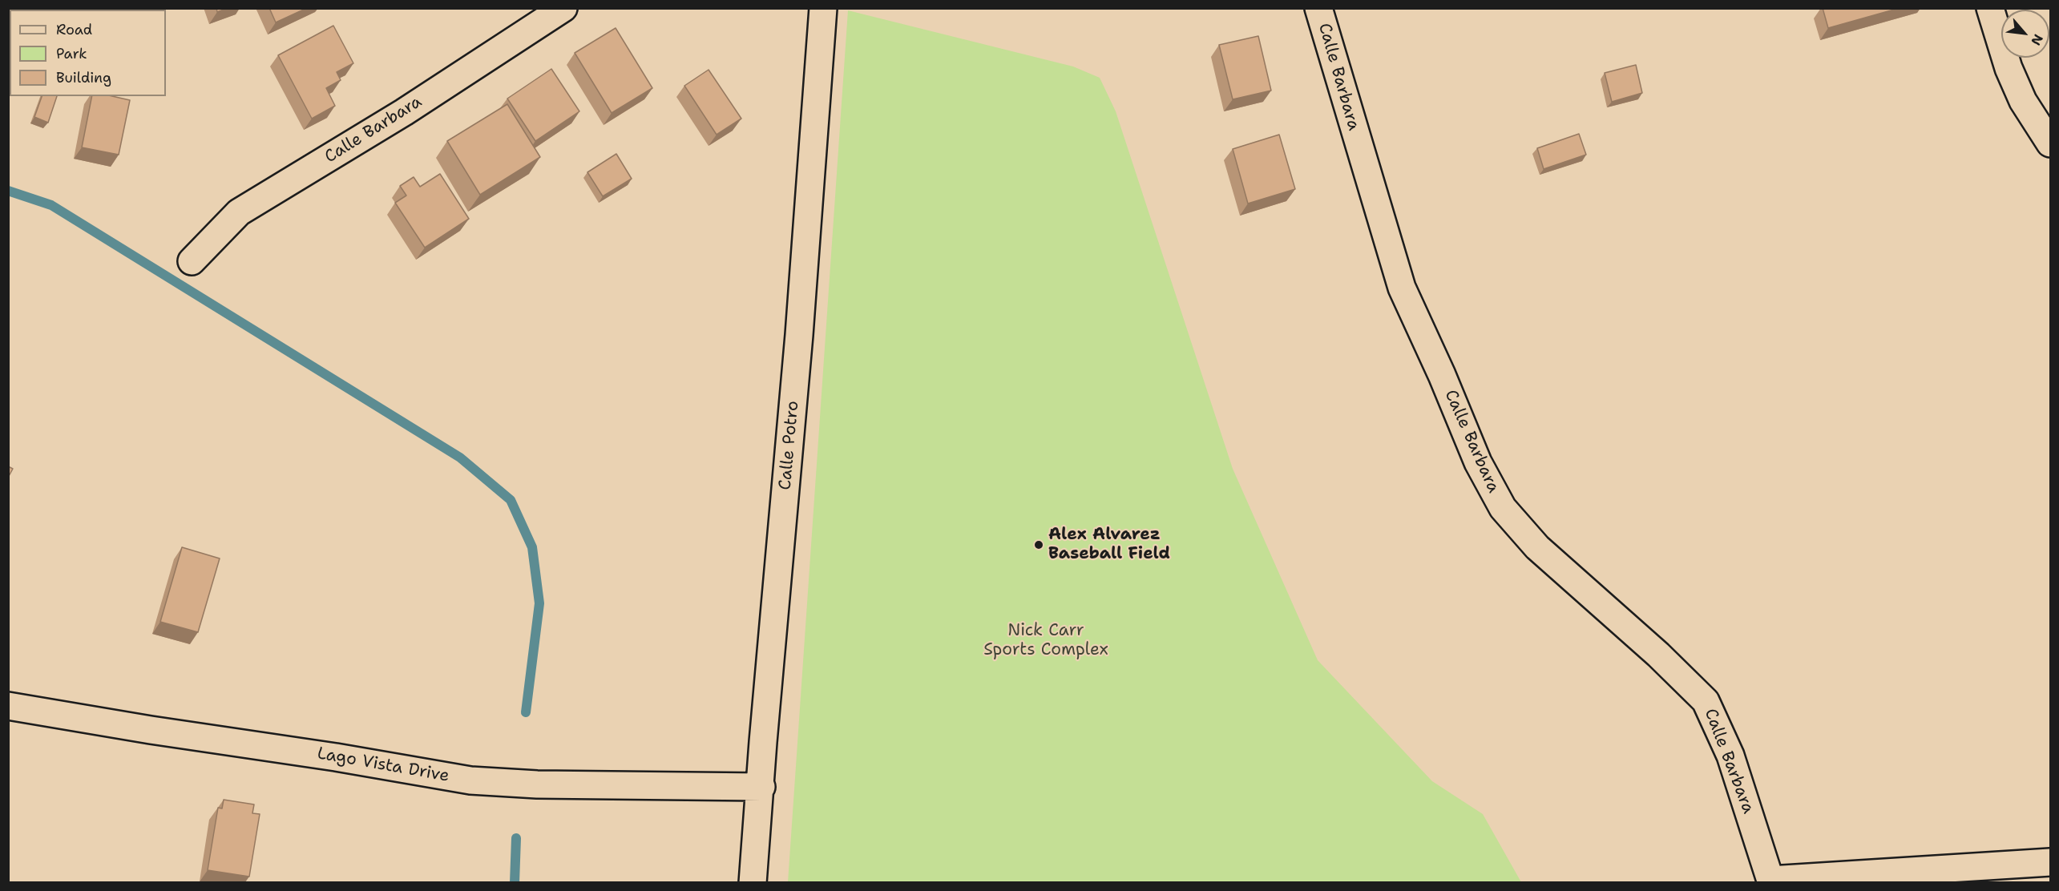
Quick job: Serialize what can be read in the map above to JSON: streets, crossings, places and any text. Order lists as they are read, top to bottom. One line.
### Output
{"streets":{"street":["Calle Barbara","Calle Potro","Lago Vista Drive"]},"crossings":[["Calle Potro","Lago Vista Drive"]],"parks":["Nick Carr Sports Complex"],"places":["Alex Alvarez Baseball Field"],"legend":["Road","Park","Building"],"north":"bottom right"}
